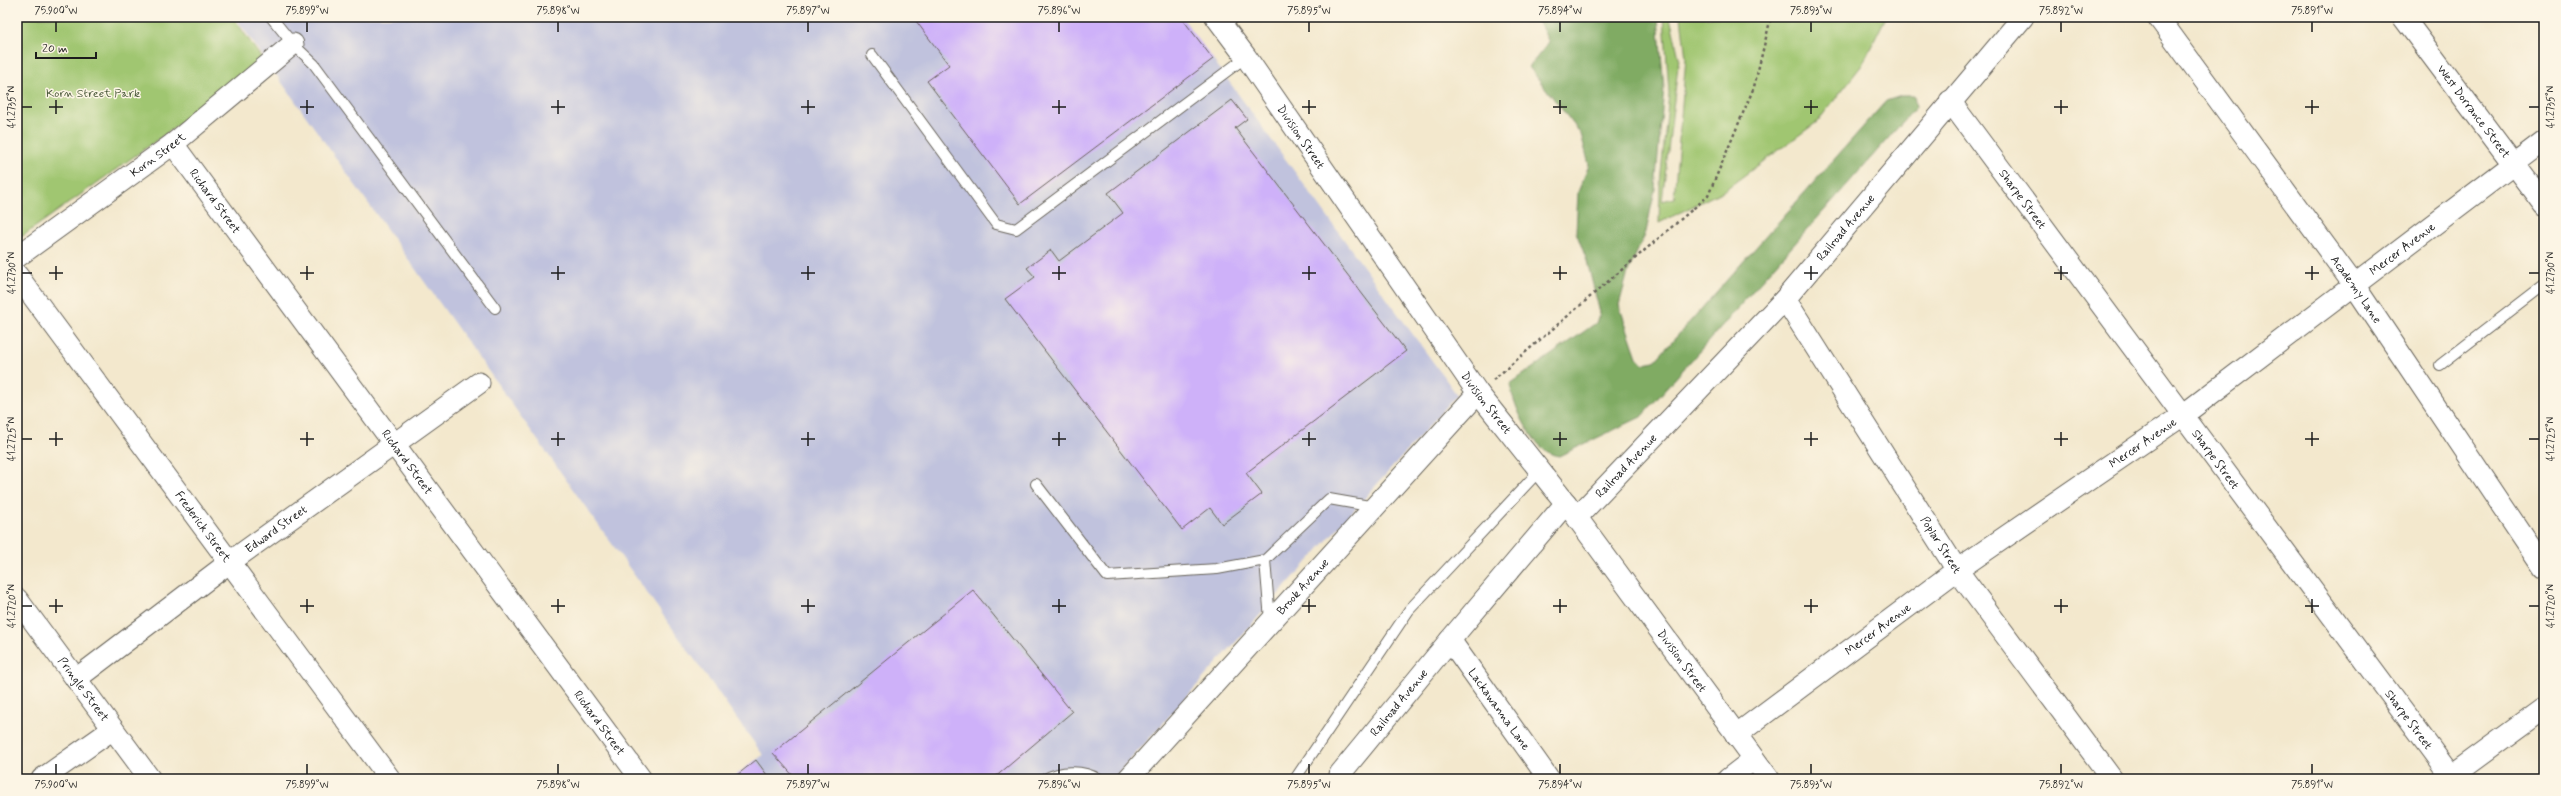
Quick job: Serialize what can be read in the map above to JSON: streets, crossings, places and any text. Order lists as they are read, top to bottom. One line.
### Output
{"streets":{"street":["West Dorrance Street","Division Street","Korn Street","Sharpe Street","Richard Street","Railroad Avenue","Mercer Avenue","Academy Lane","Frederick Street","Edward Street","Poplar Street","Brook Avenue","Pringle Street","Lackawanna Lane"]},"crossings":[["West Dorrance Street","Mercer Avenue"],["Division Street","Railroad Avenue"],["Division Street","Mercer Avenue"],["Division Street","Brook Avenue"],["Korn Street","Richard Street"],["Sharpe Street","Railroad Avenue"],["Sharpe Street","Mercer Avenue"],["Richard Street","Edward Street"],["Railroad Avenue","Poplar Street"],["Railroad Avenue","Lackawanna Lane"],["Mercer Avenue","Academy Lane"],["Mercer Avenue","Poplar Street"],["Frederick Street","Edward Street"],["Edward Street","Pringle Street"]],"parks":["Korn Street Park"],"scale_bar":"20 m","coordinates":["75.900°W","75.899°W","75.898°W","75.897°W","75.896°W","75.895°W","75.894°W","75.893°W","75.892°W","75.891°W","41.2735°N","41.2730°N","41.2725°N","41.2720°N"]}
